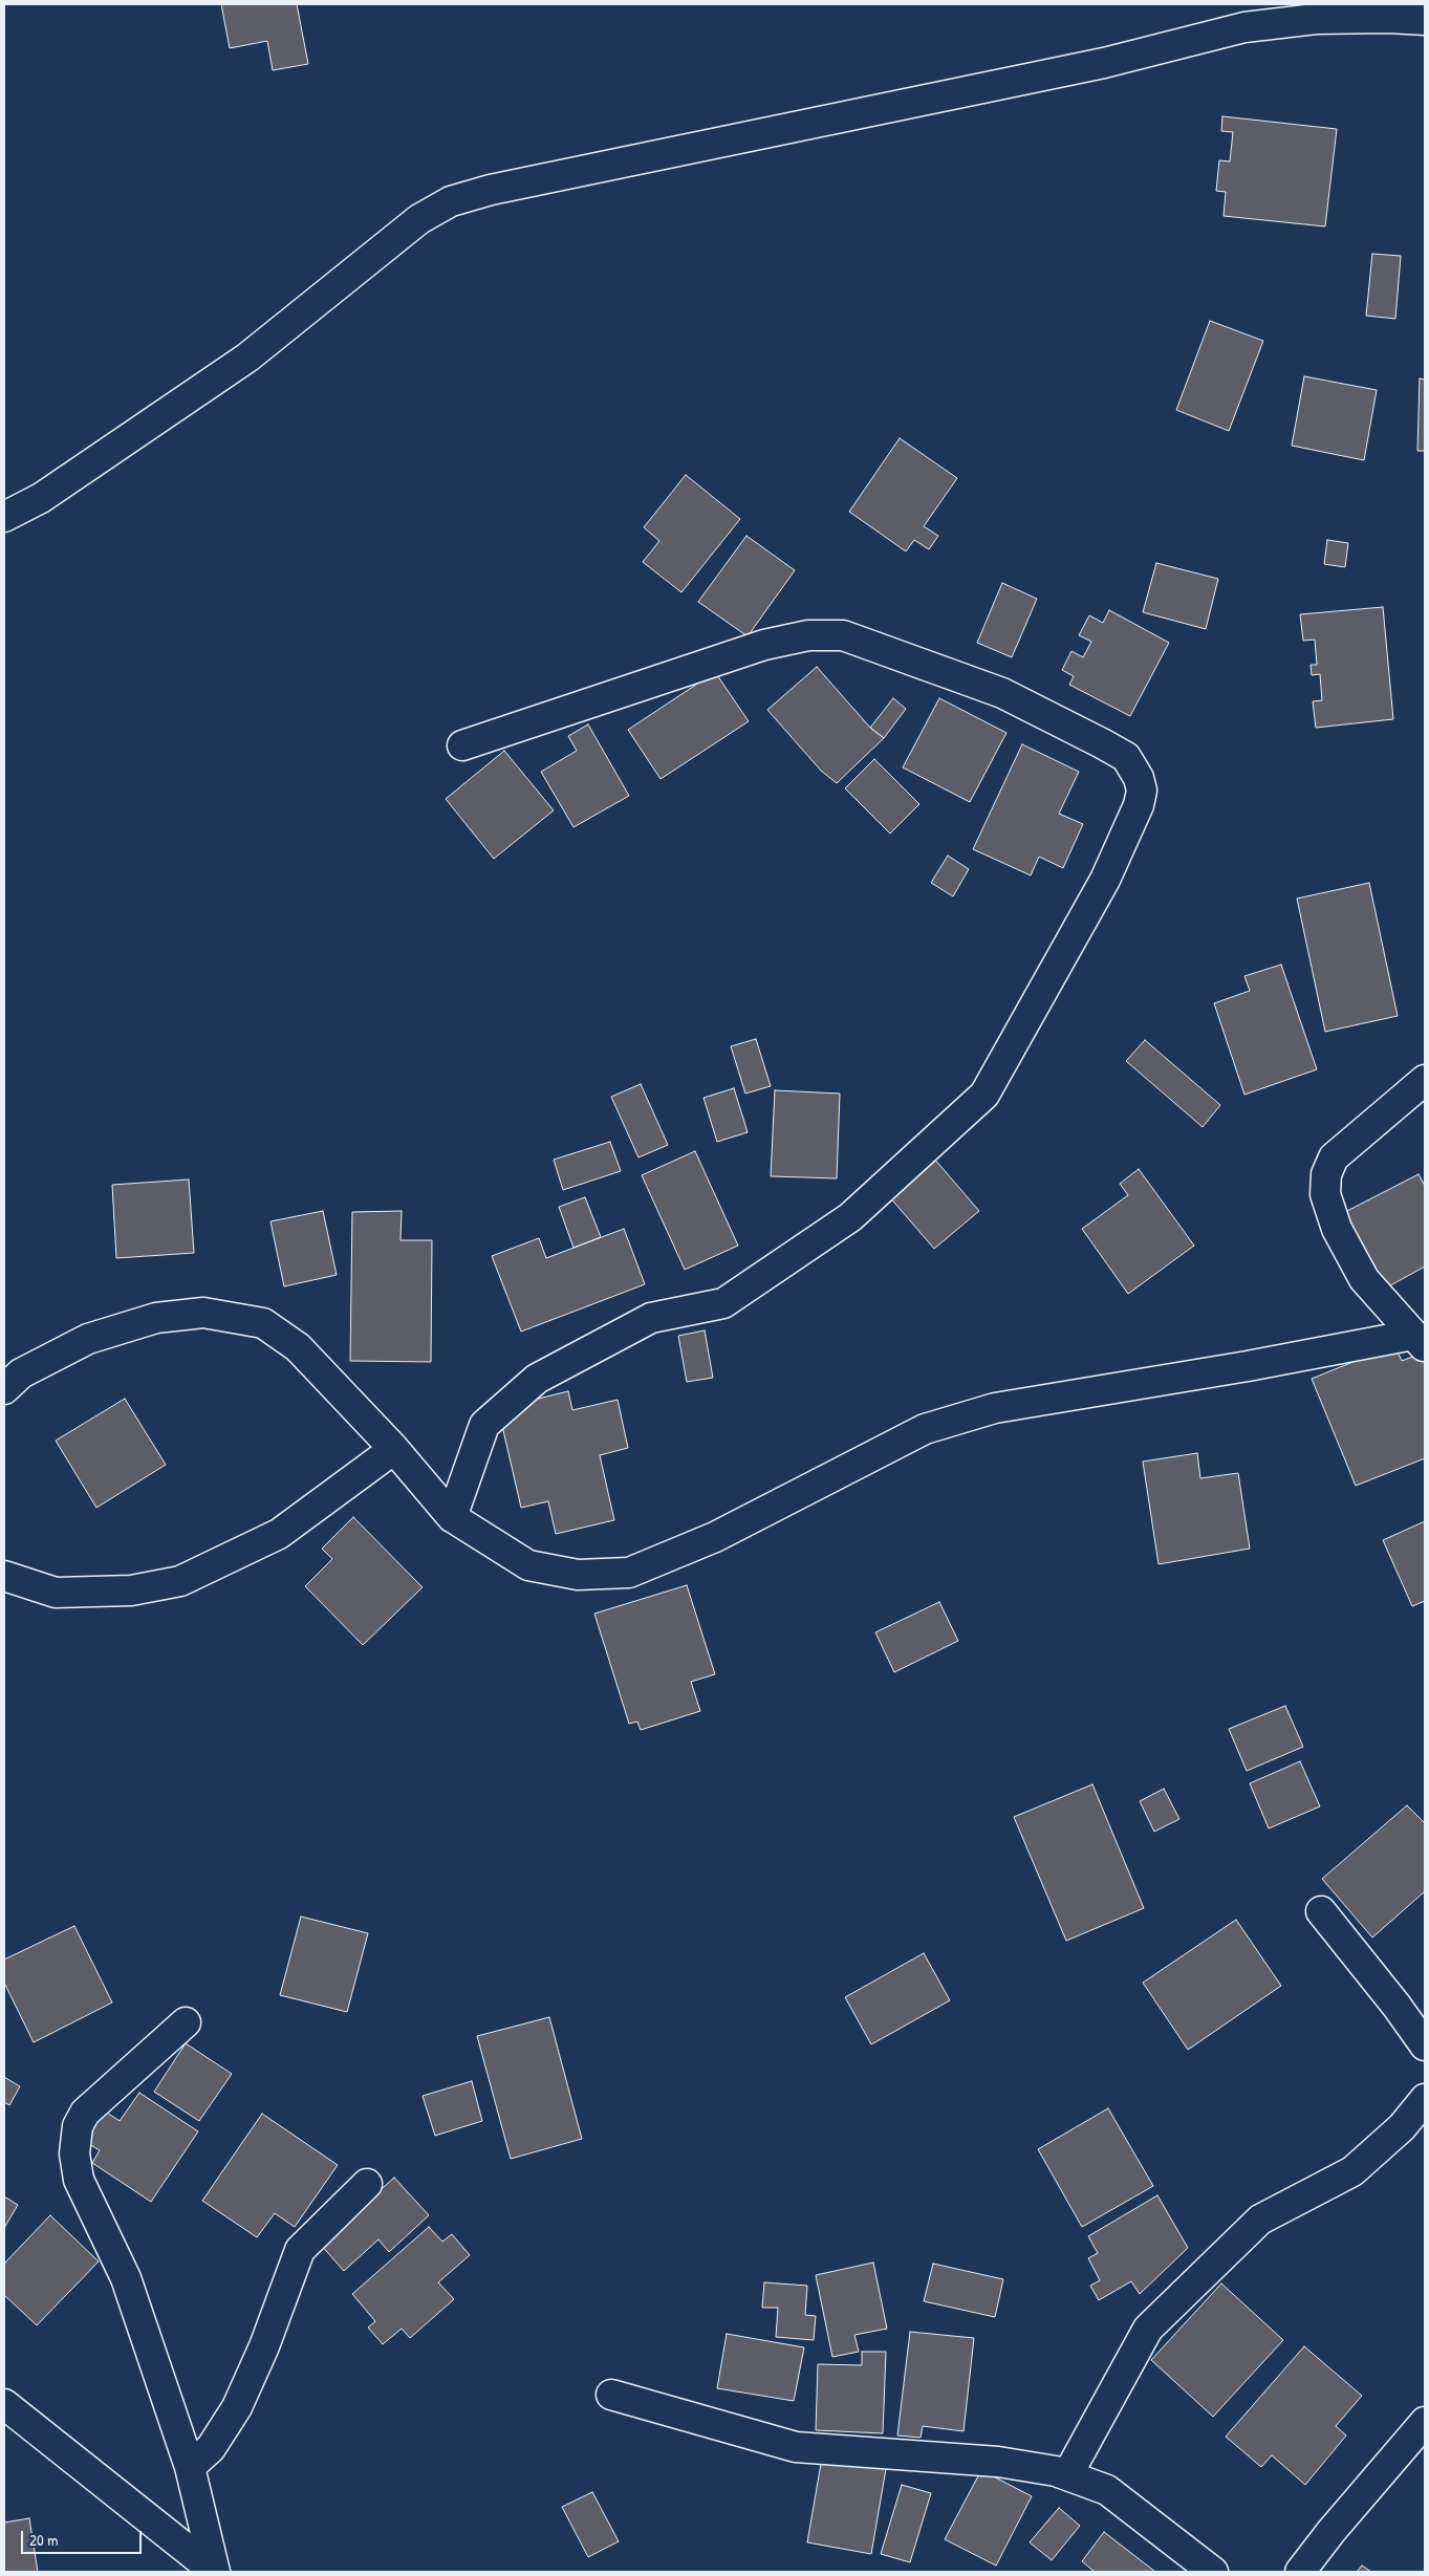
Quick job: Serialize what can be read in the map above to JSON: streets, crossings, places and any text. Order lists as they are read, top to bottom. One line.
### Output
{"scale_bar":"20 m"}
